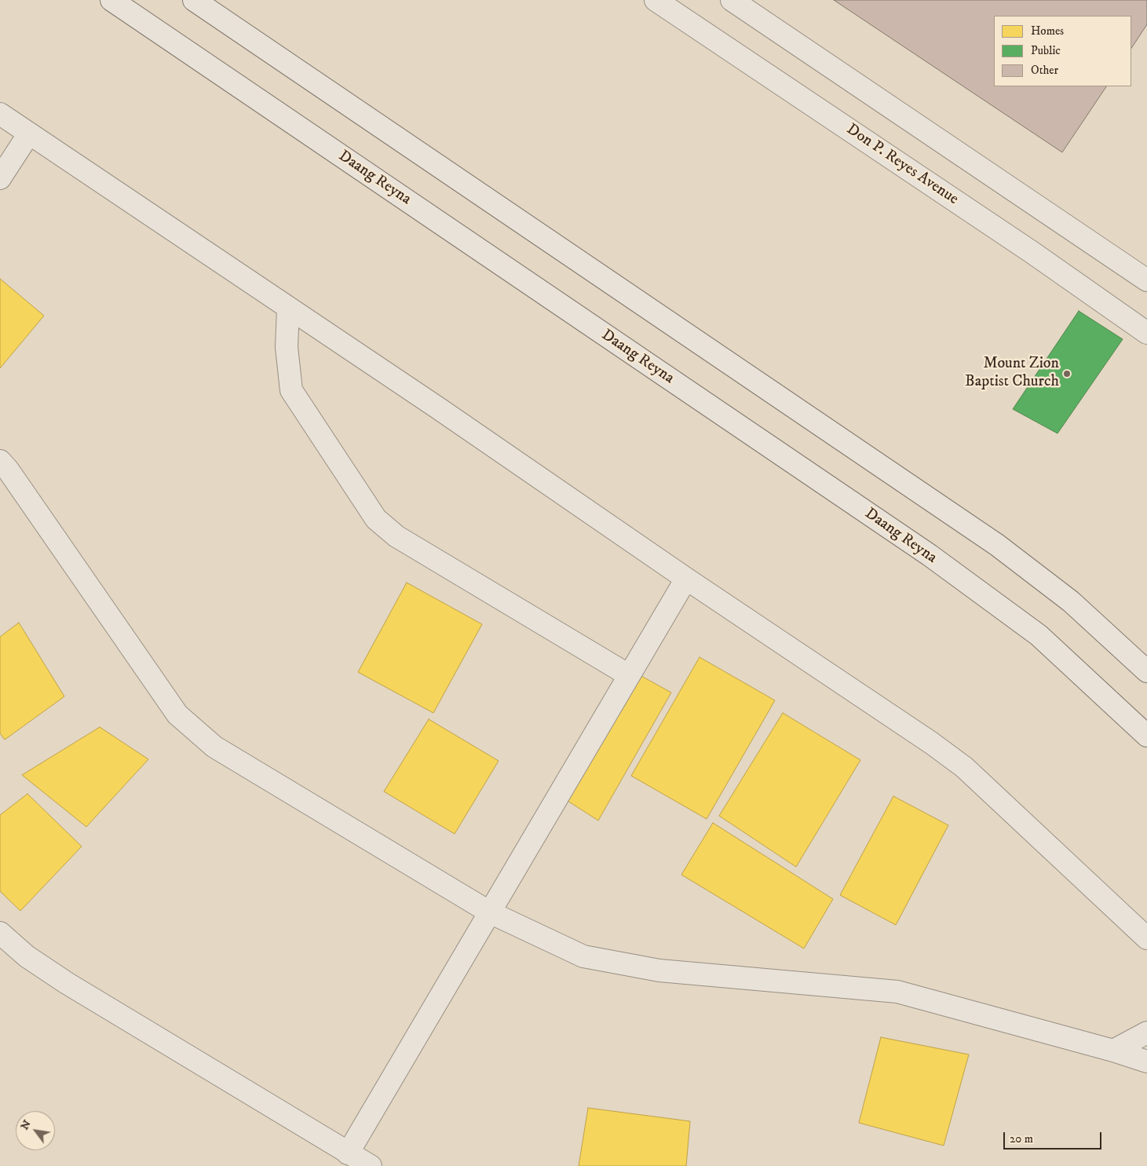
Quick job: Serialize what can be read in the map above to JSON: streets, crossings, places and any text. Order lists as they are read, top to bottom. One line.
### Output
{"streets":{"street":["Don P. Reyes Avenue","Daang Reyna"]},"places":["Mount Zion Baptist Church"],"legend":["Homes","Public","Other"],"scale_bar":"20 m","north":"top left"}
